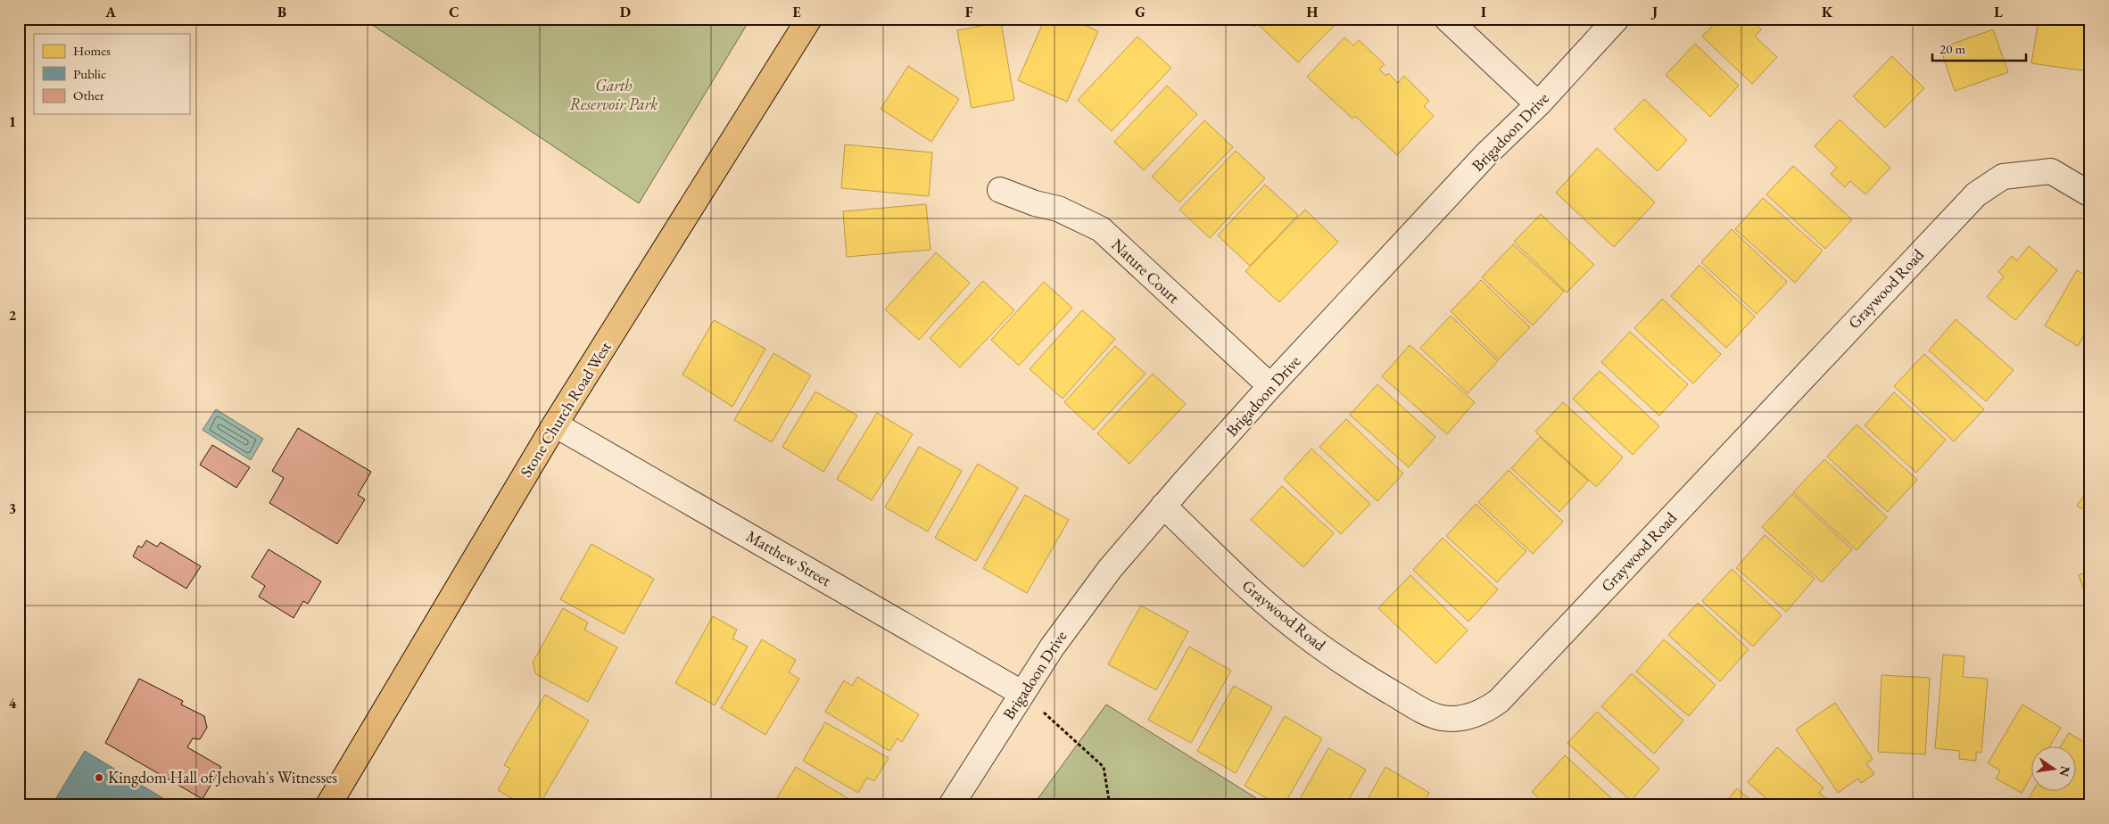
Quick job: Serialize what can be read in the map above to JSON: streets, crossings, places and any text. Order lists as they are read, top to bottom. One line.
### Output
{"streets":{"main road":["Stone Church Road West"],"street":["Brigadoon Drive","Nature Court","Graywood Road","Matthew Street"]},"crossings":[["Brigadoon Drive","Nature Court"],["Brigadoon Drive","Graywood Road"],["Brigadoon Drive","Matthew Street"],["Stone Church Road West","Matthew Street"]],"parks":["Garth Reservoir Park"],"places":["Kingdom Hall of Jehovah's Witnesses"],"legend":["Homes","Public","Other"],"scale_bar":"20 m","north":"right","grid":{"columns":["A","B","C","D","E","F","G","H","I","J","K","L"],"rows":["1","2","3","4"]}}
